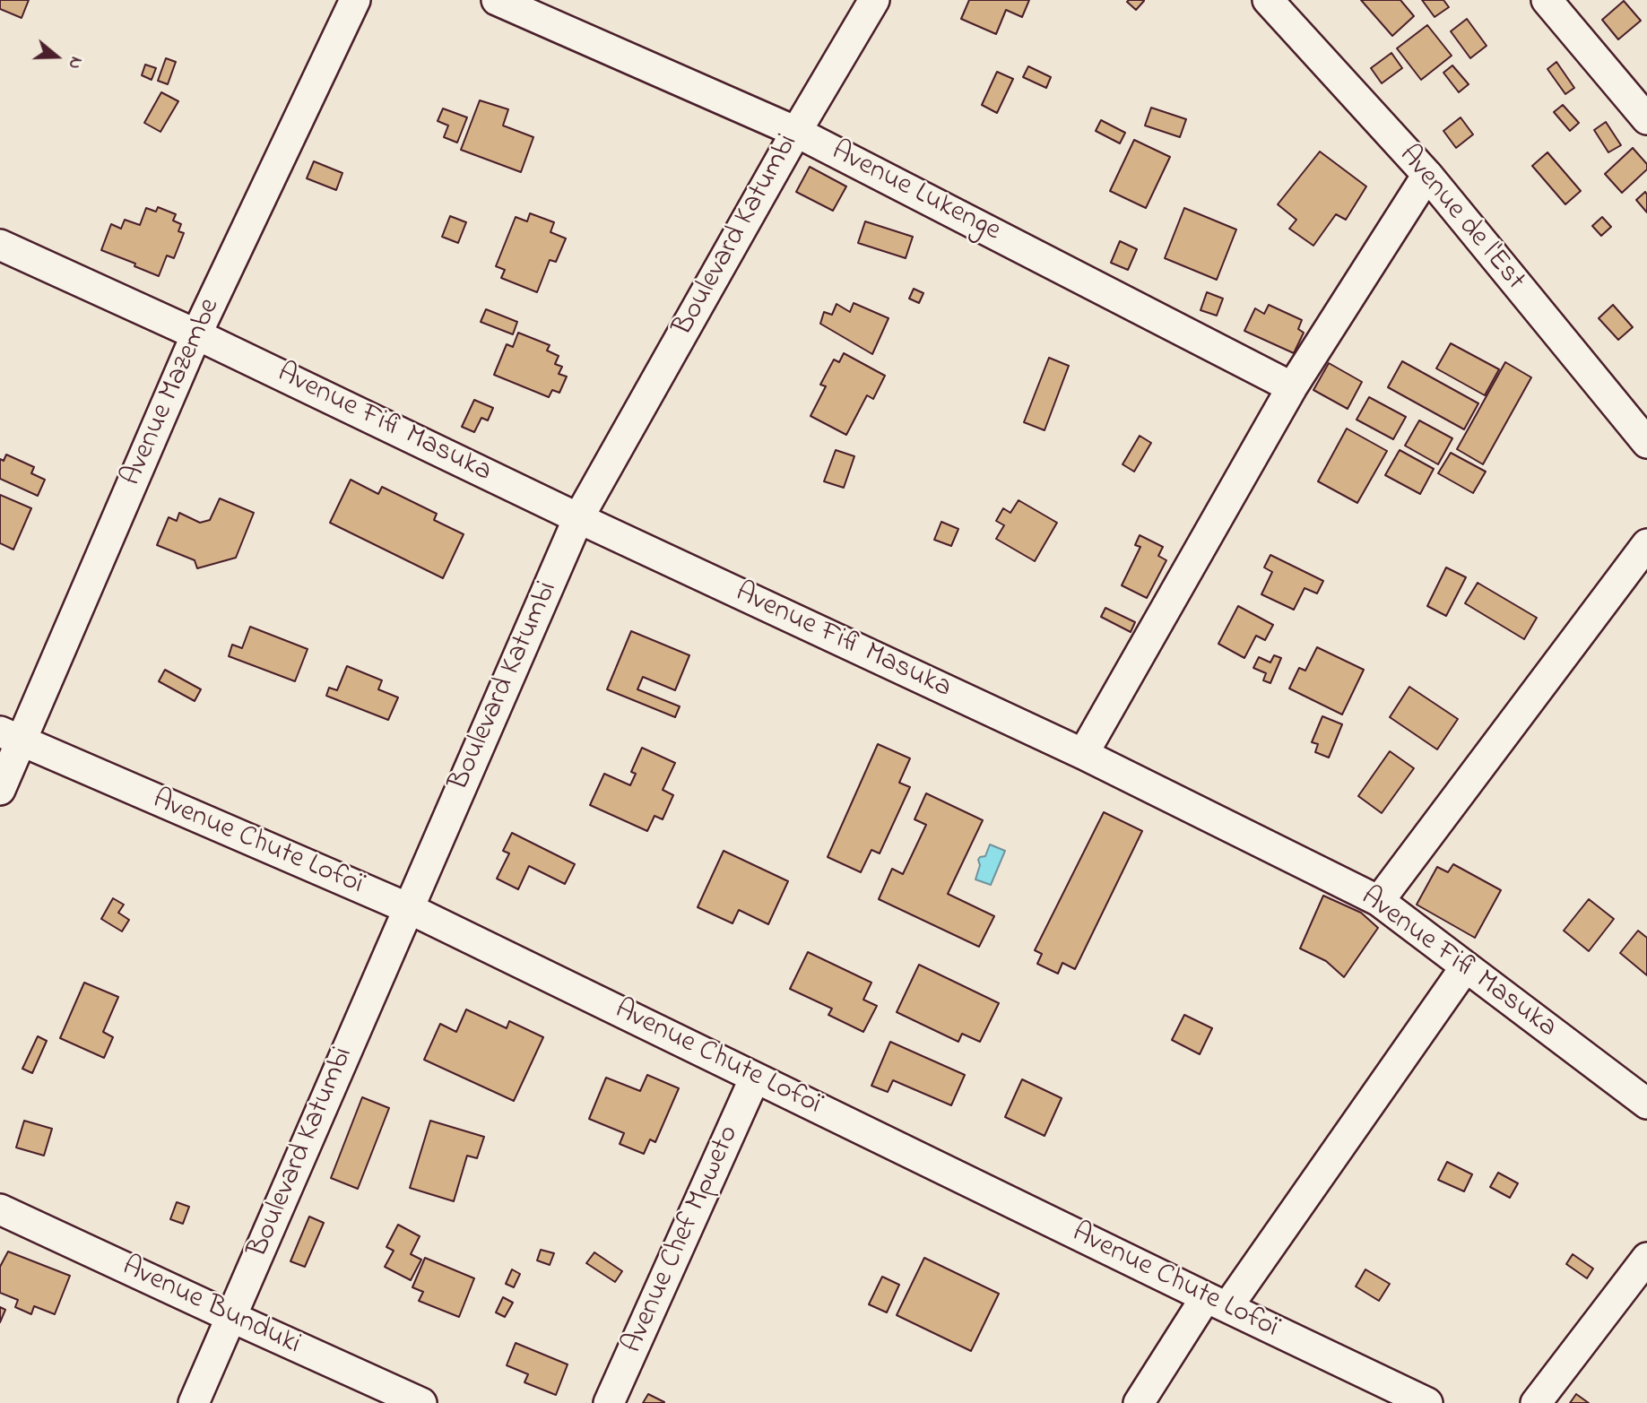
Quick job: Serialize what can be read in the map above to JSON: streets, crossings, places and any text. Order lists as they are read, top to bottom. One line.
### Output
{"streets":{"street":["Avenue Lukenge","Avenue de l'Est","Boulevard Katumbi","Avenue Mazembe","Avenue Fifi Masuka","Avenue Chute Lofoï","Avenue Chef Mpweto","Avenue Bunduki"]},"crossings":[["Avenue Lukenge","Boulevard Katumbi"],["Boulevard Katumbi","Avenue Fifi Masuka"],["Boulevard Katumbi","Avenue Chute Lofoï"],["Boulevard Katumbi","Avenue Bunduki"],["Avenue Mazembe","Avenue Fifi Masuka"],["Avenue Mazembe","Avenue Chute Lofoï"],["Avenue Chute Lofoï","Avenue Chef Mpweto"]],"north":"right"}
